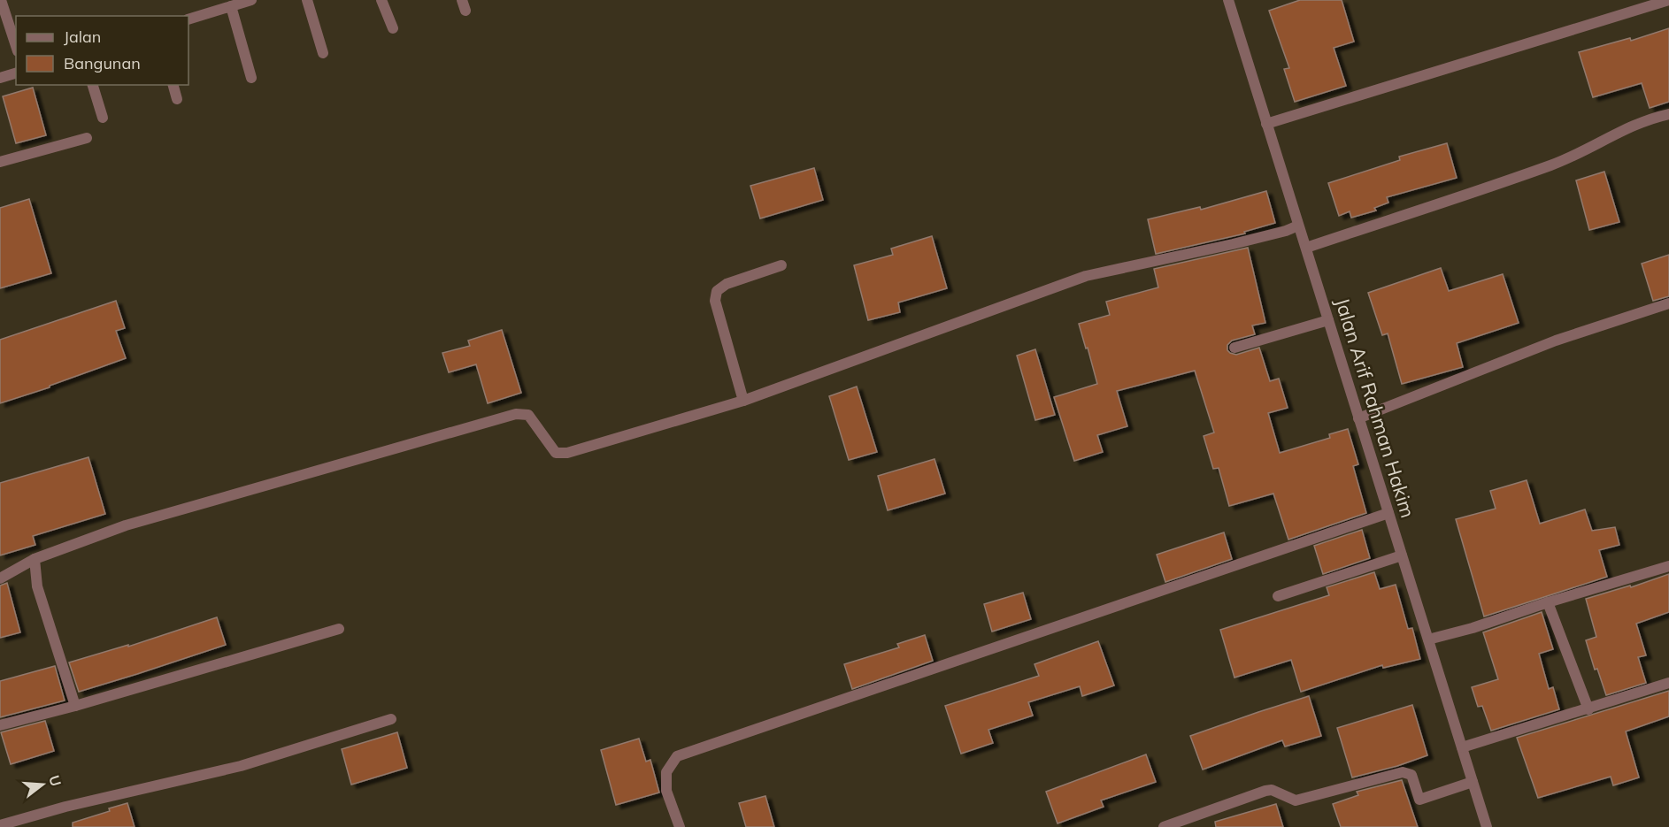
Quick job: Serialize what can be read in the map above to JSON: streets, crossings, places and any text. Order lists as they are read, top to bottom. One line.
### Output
{"streets":{"street":["Jalan Arif Rahman Hakim"]},"legend":["Jalan","Bangunan"],"north":"right"}
